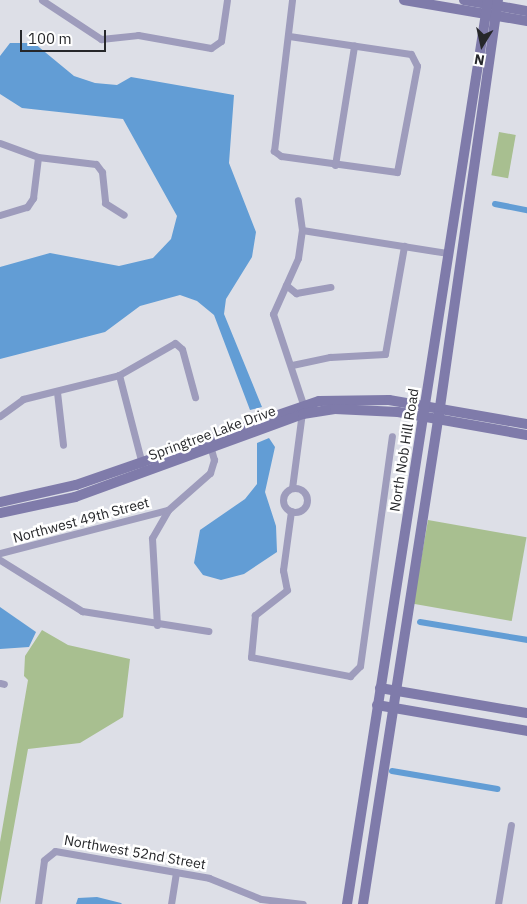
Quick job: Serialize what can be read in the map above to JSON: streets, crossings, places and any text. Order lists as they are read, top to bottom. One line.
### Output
{"streets":{"main road":["Springtree Lake Drive","North Nob Hill Road"],"street":["Northwest 49th Street","Northwest 52nd Street"]},"crossings":[["Springtree Lake Drive","North Nob Hill Road"]],"scale_bar":"100 m","north":"bottom"}
